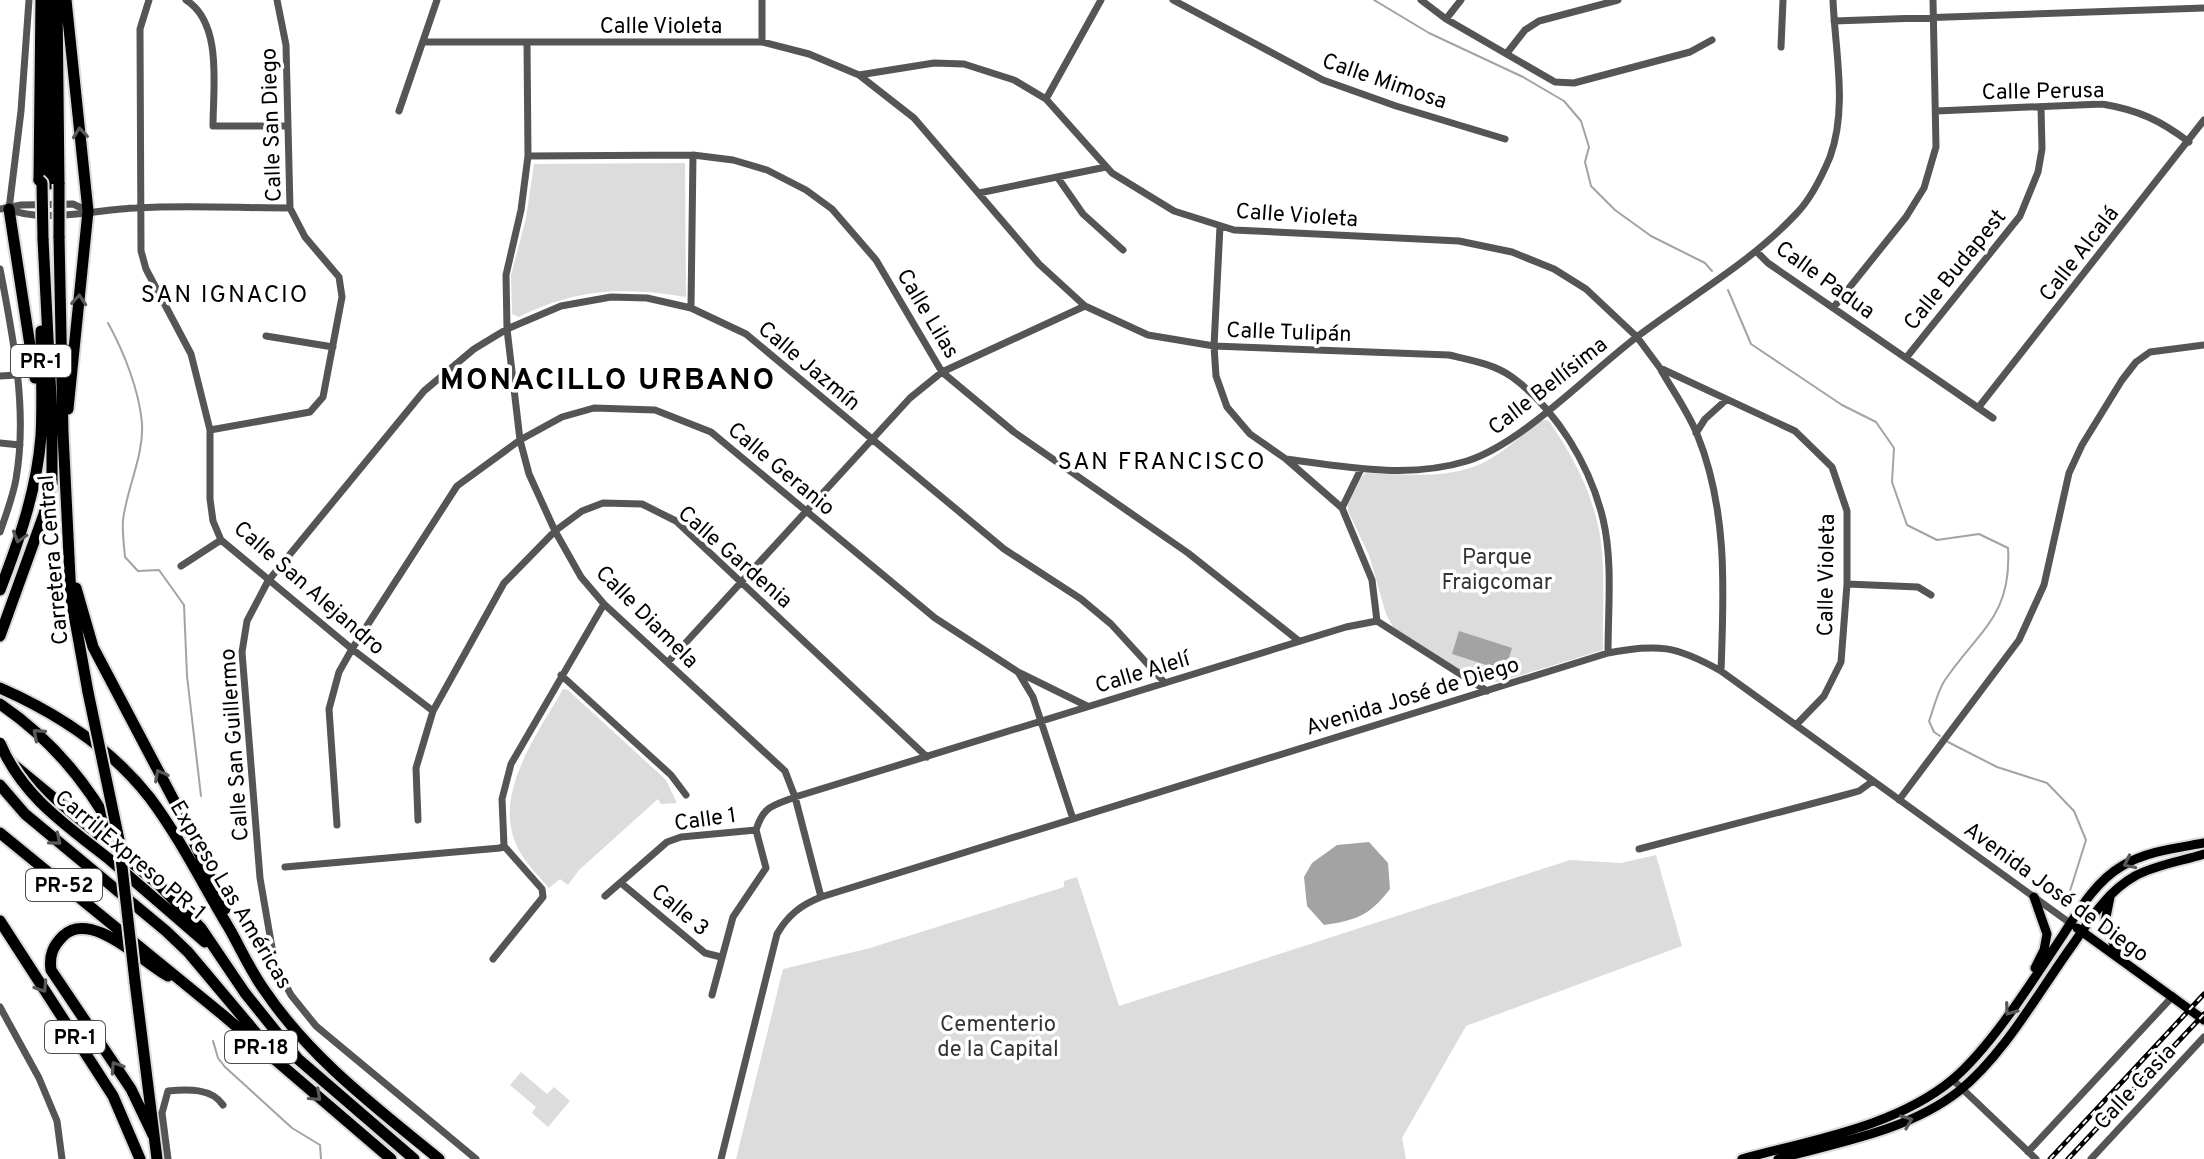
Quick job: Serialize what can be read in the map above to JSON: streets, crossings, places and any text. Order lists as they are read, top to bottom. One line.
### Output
{"streets":{"highway":["PR-1","Carretera Central","Carril Expreso PR-1","PR-52","Expreso Las Américas","PR-18"],"main road":["Avenida José de Diego"],"street":["Calle Violeta","Calle Mimosa","Calle Perusa","Calle San Diego","Calle Alcalá","Calle Budapest","Calle Padua","Calle Lilas","Calle Tulipán","Calle Jazmín","Calle Bellísima","Calle Geranio","Calle Gardenia","Calle San Alejandro","Calle Diamela","Calle Alelí","Calle San Guillermo","Calle 1","Calle 3","Calle Casia"]},"crossings":[["Calle Violeta","Calle Tulipán"],["Calle Violeta","Calle Bellísima"],["Calle Violeta","Calle Diamela"],["Calle Violeta","Avenida José de Diego"],["Calle Perusa","Calle Alcalá"],["Calle Perusa","Calle Budapest"],["Calle San Diego","Calle San Alejandro"],["Calle Alcalá","Calle Padua"],["Calle Budapest","Calle Padua"],["Calle Padua","Calle Bellísima"],["Calle Lilas","Calle Diamela"],["Calle Lilas","Calle Alelí"],["Calle Tulipán","Calle Bellísima"],["Calle Tulipán","Avenida José de Diego"],["Calle Jazmín","Calle San Alejandro"],["Calle Jazmín","Calle Diamela"],["Calle Jazmín","Calle Alelí"],["Calle Jazmín","Calle San Guillermo"],["Calle Geranio","Calle San Alejandro"],["Calle Geranio","Calle Diamela"],["Calle Geranio","Calle Alelí"],["Calle Geranio","Avenida José de Diego"],["Calle Gardenia","Calle San Alejandro"],["Calle Gardenia","Calle Diamela"],["Calle Gardenia","Calle Alelí"],["Calle San Alejandro","Calle San Guillermo"],["Calle Diamela","Calle Alelí"],["Calle Diamela","Avenida José de Diego"],["Calle Diamela","Calle 1"],["Calle Alelí","Calle 1"],["Calle 1","Calle 3"],["PR-52","PR-18"]],"districts":["SAN IGNACIO","MONACILLO URBANO","SAN FRANCISCO"],"parks":["Parque Fraigcomar","Cementerio de la Capital"]}
